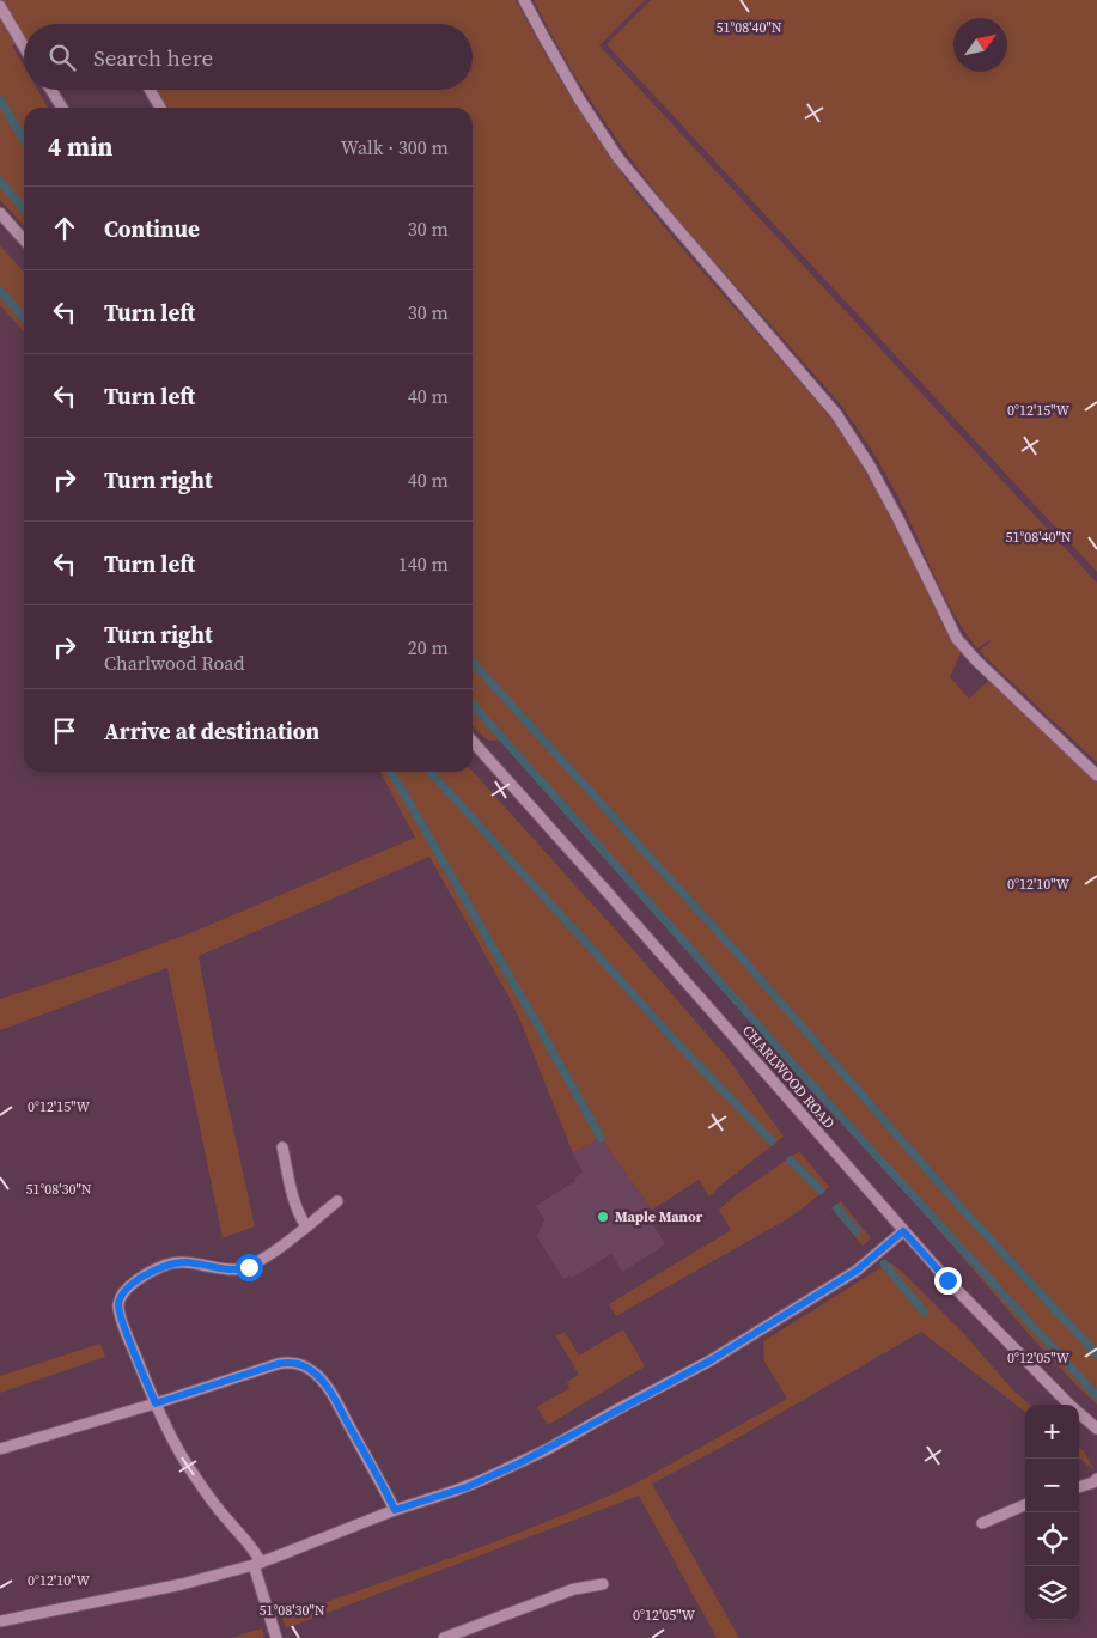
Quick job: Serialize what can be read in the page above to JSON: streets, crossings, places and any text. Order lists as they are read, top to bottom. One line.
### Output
{"streets":{"street":["CHARLWOOD ROAD"]},"places":["Maple Manor"],"north":"top right","page":{"search":"Search here","heading":["4 min","Walk · 300 m"],"list":[["Continue","30 m"],["Turn left","30 m"],["Turn left","40 m"],["Turn right","40 m"],["Turn left","140 m"],["Turn right","Charlwood Road","20 m"],"Arrive at destination"],"map_buttons":["+","−"]},"coordinates":["51°08'40\"N","0°12'15\"W","0°12'10\"W","51°08'30\"N","0°12'05\"W"]}
